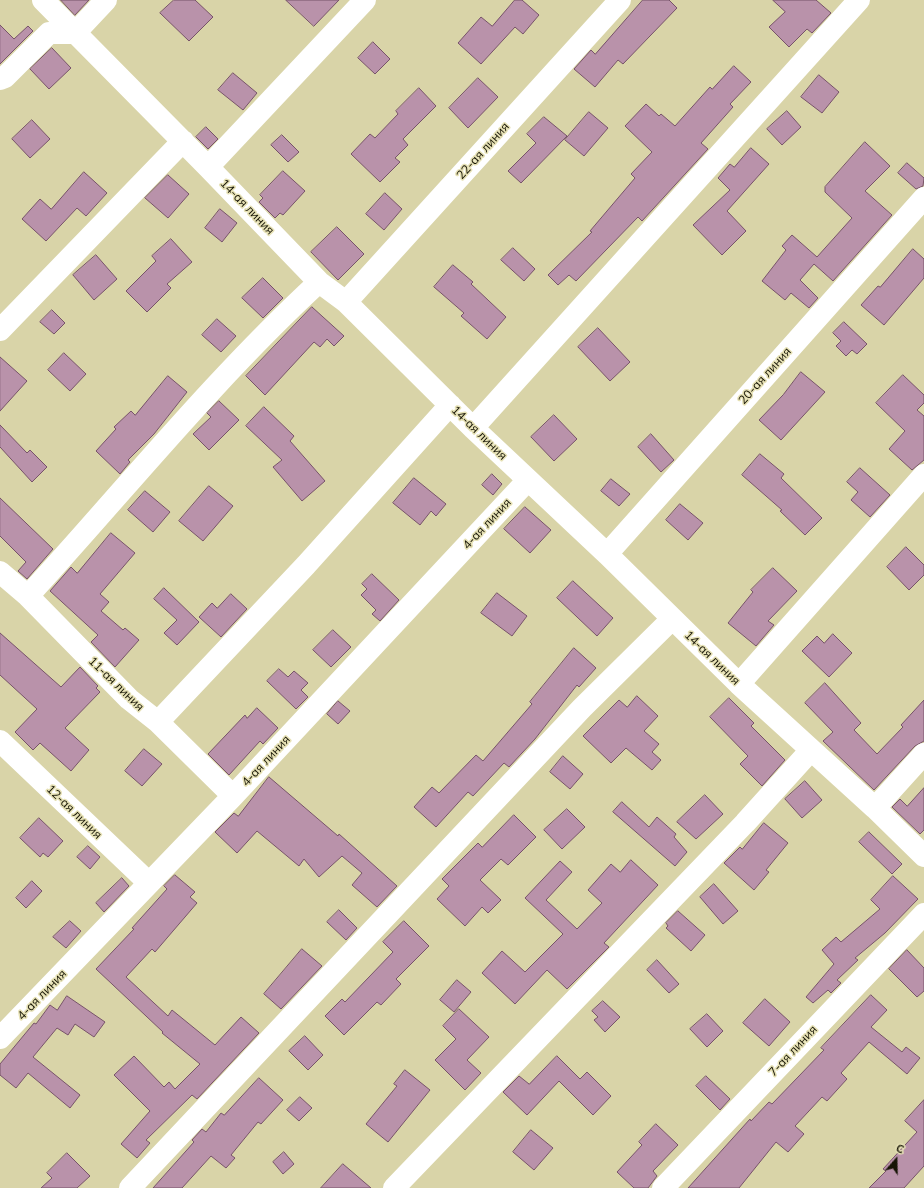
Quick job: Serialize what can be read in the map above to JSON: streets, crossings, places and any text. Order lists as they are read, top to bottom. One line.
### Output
{"streets":{"street":["22-ая линия","14-ая линия","20-ая линия","4-ая линия","11-ая линия","12-ая линия","7-ая линия"]},"crossings":[["22-ая линия","14-ая линия"],["14-ая линия","20-ая линия"],["14-ая линия","4-ая линия"],["4-ая линия","11-ая линия"],["4-ая линия","12-ая линия"]],"north":"top"}
